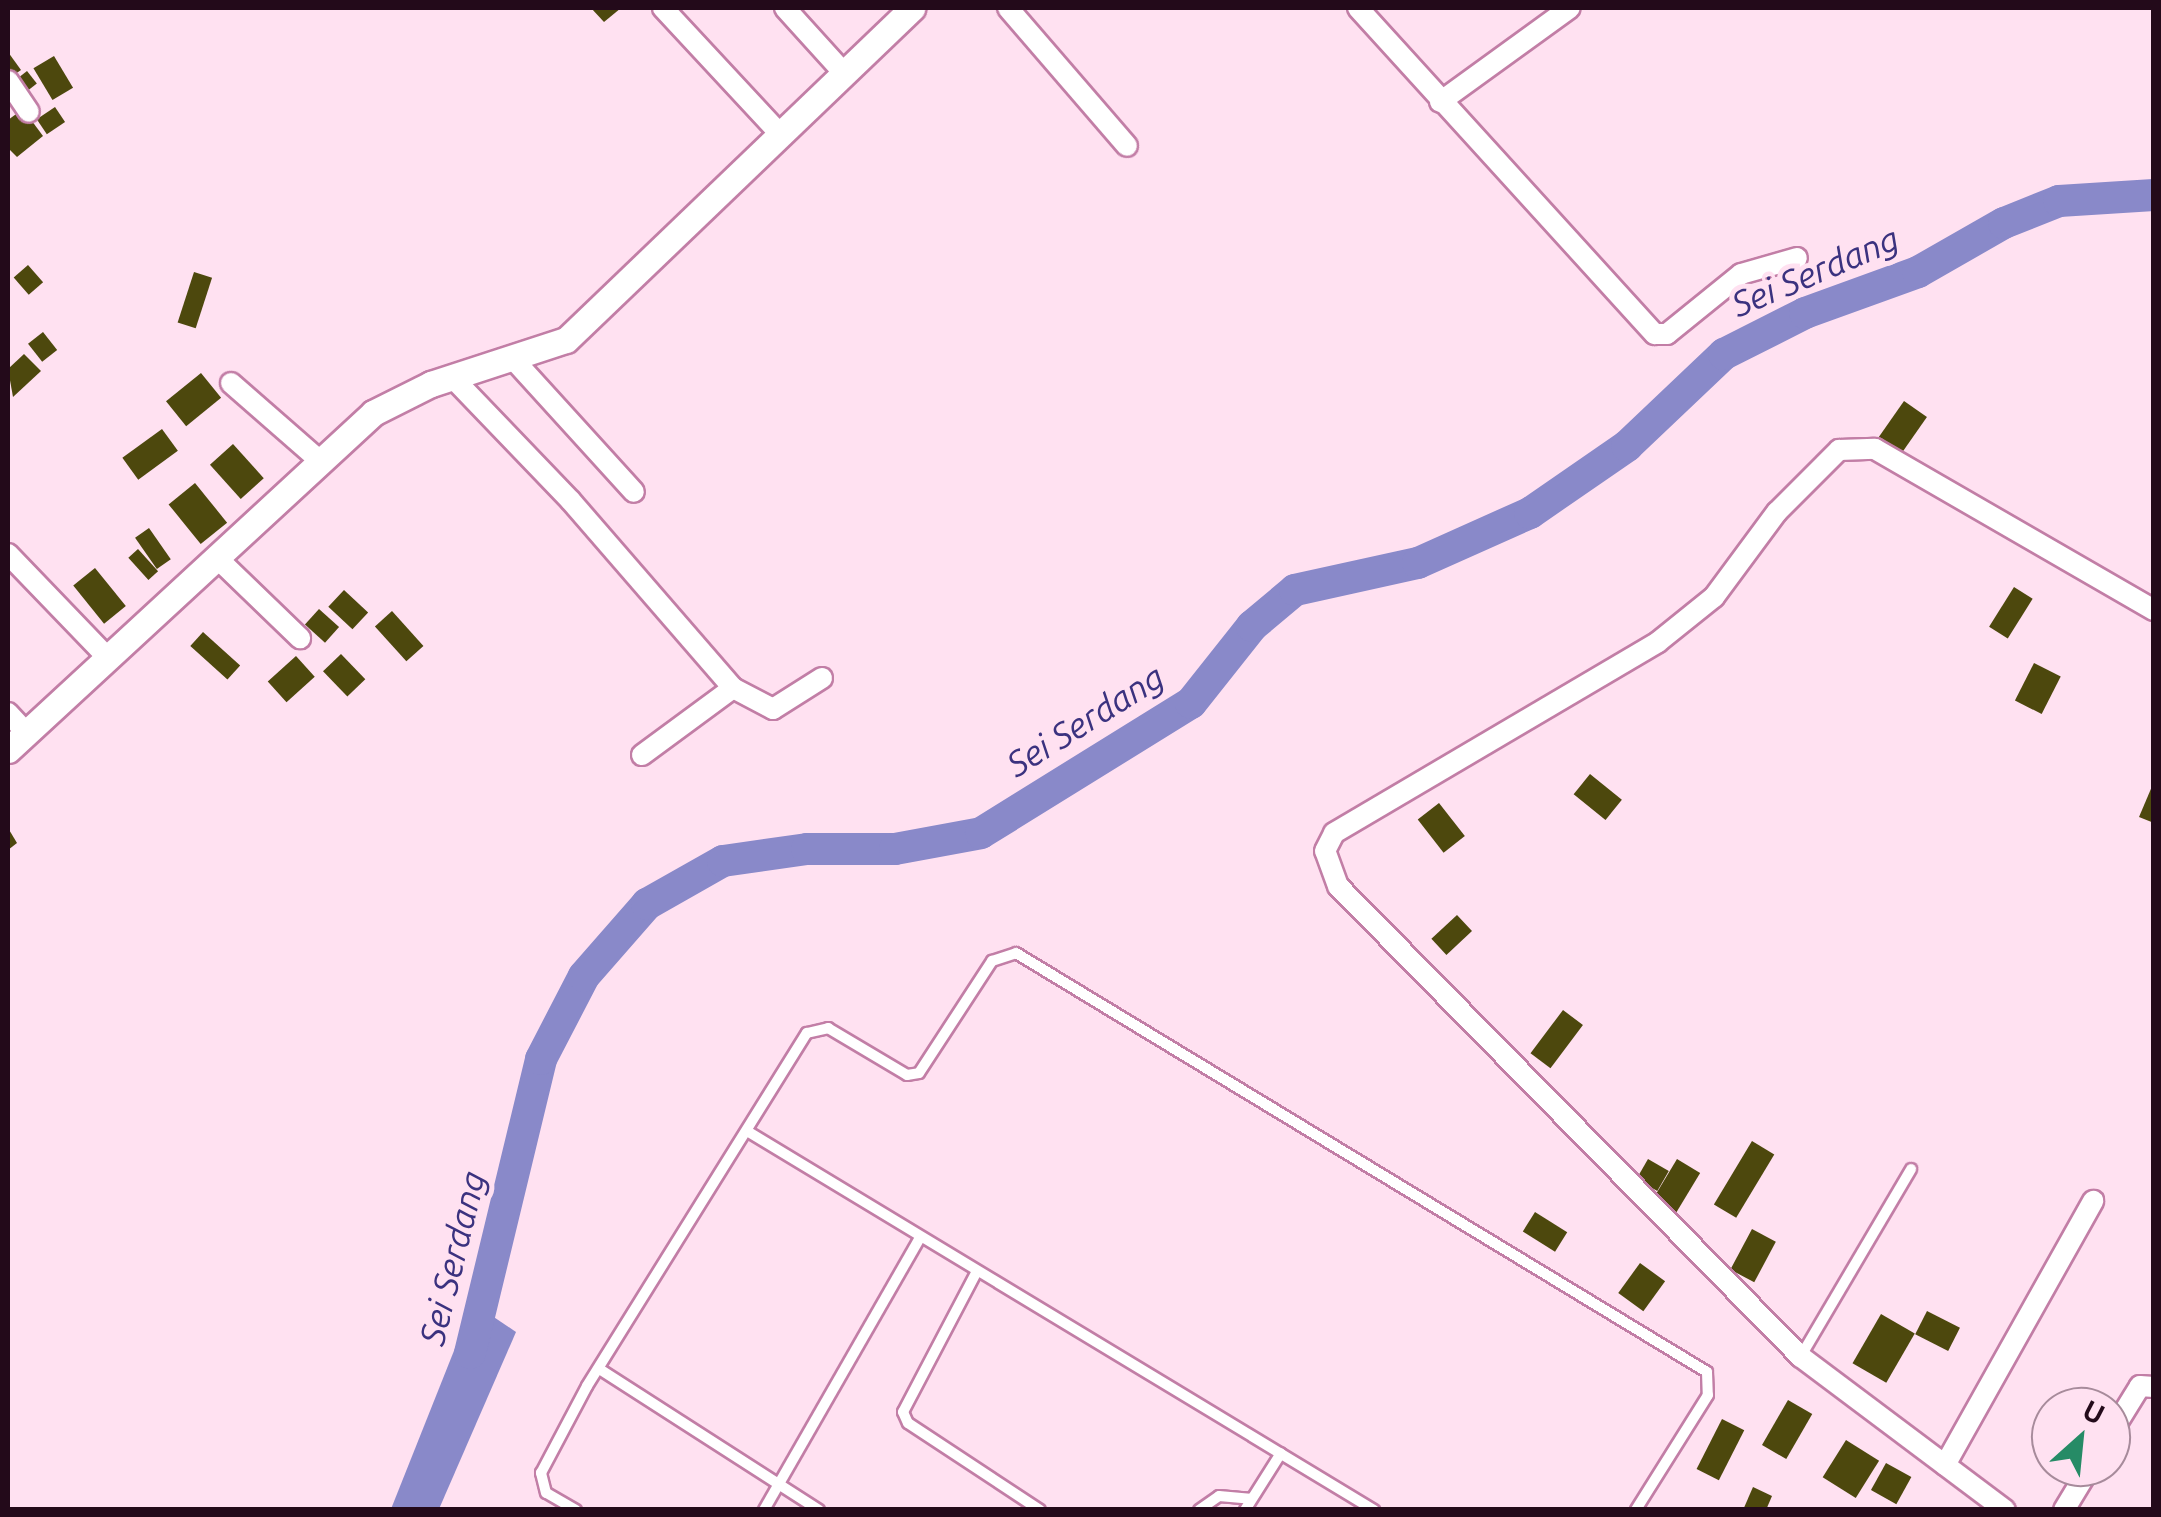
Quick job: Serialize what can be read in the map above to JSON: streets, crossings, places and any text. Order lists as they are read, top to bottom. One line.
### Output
{"water":["Sei Serdang"],"north":"top right"}
